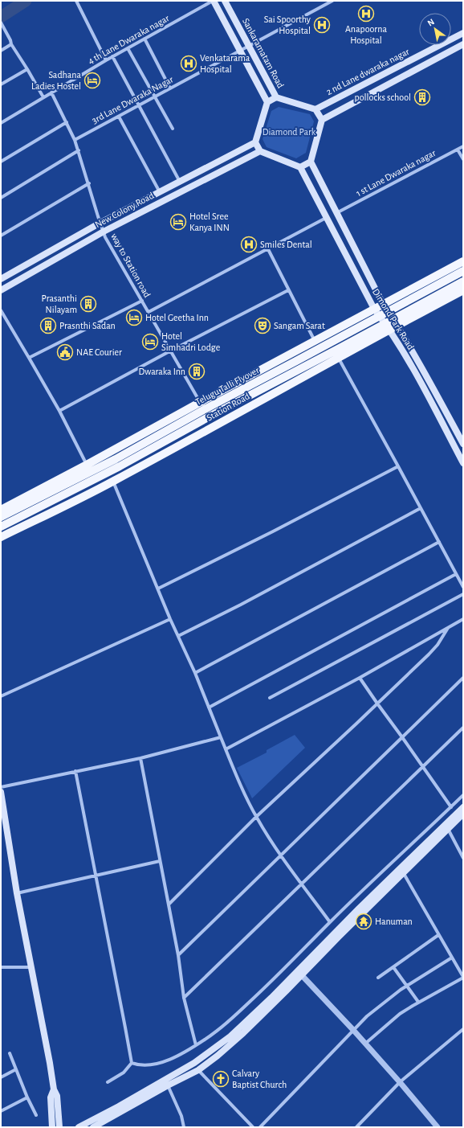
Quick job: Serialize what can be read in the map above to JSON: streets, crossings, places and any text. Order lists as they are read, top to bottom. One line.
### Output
{"streets":{"main road":["Sankaramatam Road","2 nd Lane dwaraka nagar","New Colony Road","Dimond Park Road","Telugu Talli Flyover","Station Road"],"street":["4 th Lane Dwaraka nagar","3rd Lane Dwaraka Nagar","1 st Lane Dwaraka nagar","way to Station road"]},"crossings":[["4 th Lane Dwaraka nagar","Sankaramatam Road"],["4 th Lane Dwaraka nagar","way to Station road"],["Sankaramatam Road","2 nd Lane dwaraka nagar"],["Sankaramatam Road","3rd Lane Dwaraka Nagar"],["Sankaramatam Road","New Colony Road"],["Sankaramatam Road","Dimond Park Road"],["2 nd Lane dwaraka nagar","New Colony Road"],["2 nd Lane dwaraka nagar","Dimond Park Road"],["3rd Lane Dwaraka Nagar","way to Station road"],["1 st Lane Dwaraka nagar","Dimond Park Road"],["New Colony Road","way to Station road"],["New Colony Road","Dimond Park Road"],["Dimond Park Road","Station Road"]],"parks":["Diamond Park"],"places":{"hospital":["Anapoorna Hospital","Sai Spoorthy Hospital","Venkatarama Hospital","Smiles Dental"],"hotel":["Sadhana Ladies Hostel","Hotel Sree Kanya INN","Hotel Geetha Inn","Hotel Simhadri Lodge"],"building":["pollocks school","Prasanthi Nilayam","Prasnthi Sadan","Dwaraka Inn"],"theatre":["Sangam Sarat"],"public building":["NAE Courier"],"temple":["Hanuman"],"church":["Calvary Baptist Church"]},"north":"top left"}
